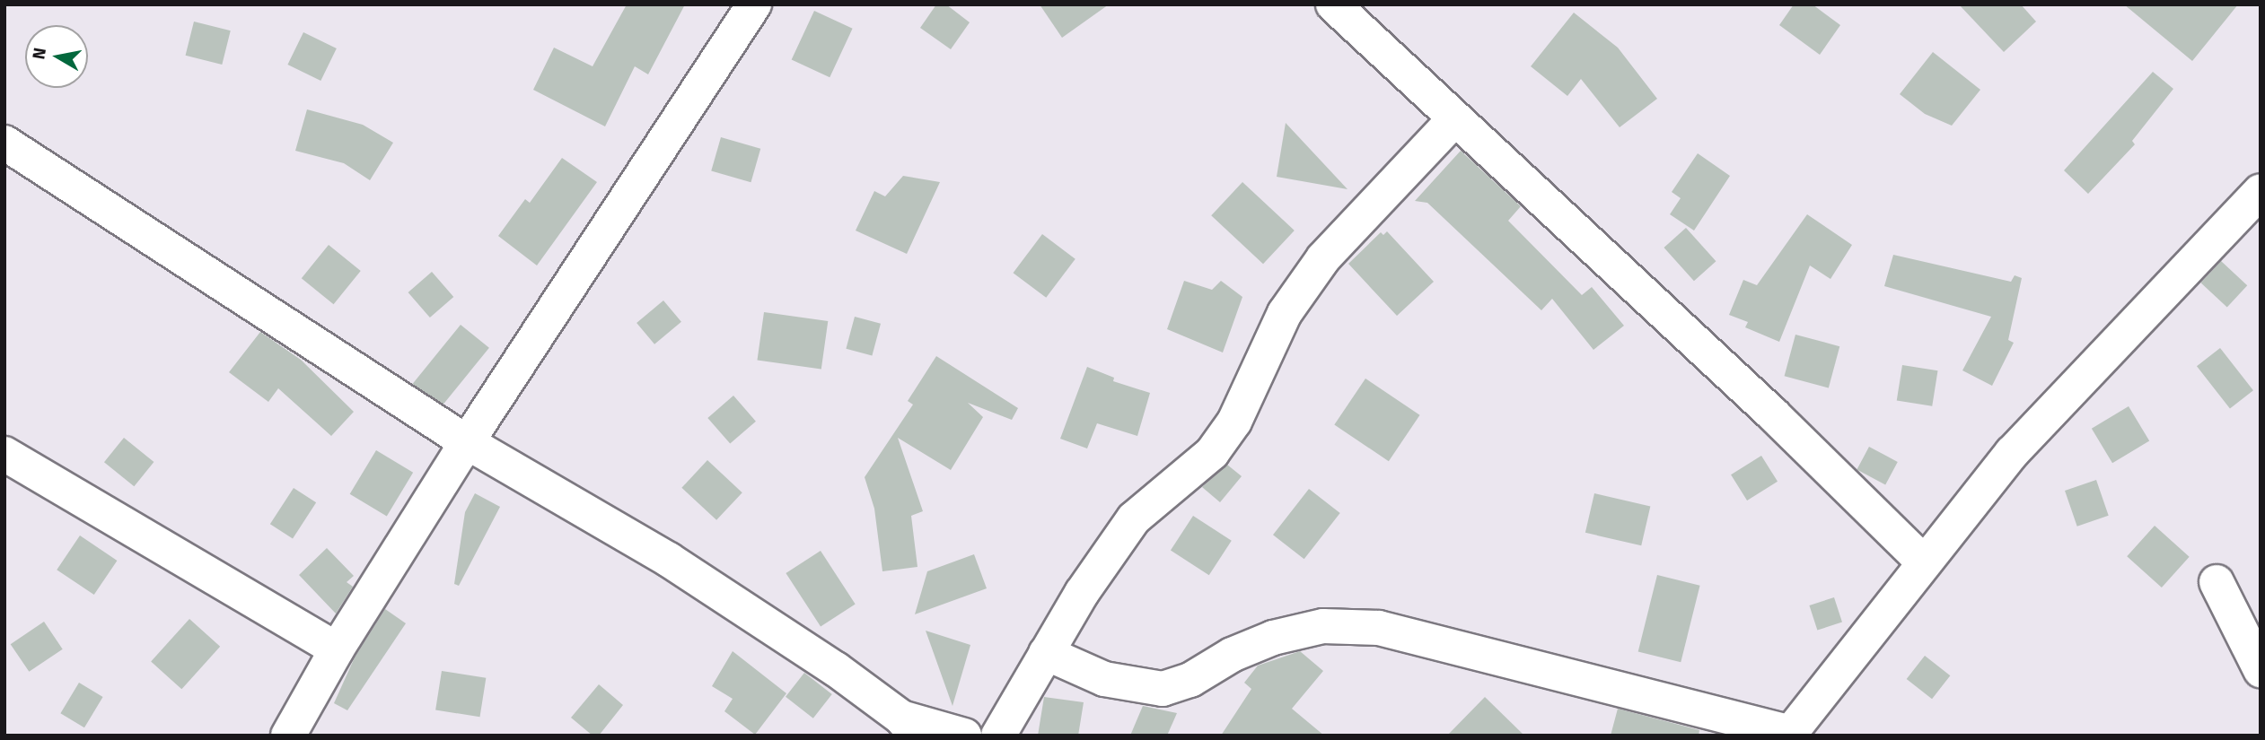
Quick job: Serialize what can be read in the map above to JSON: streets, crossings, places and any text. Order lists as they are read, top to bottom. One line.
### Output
{"north":"left"}
